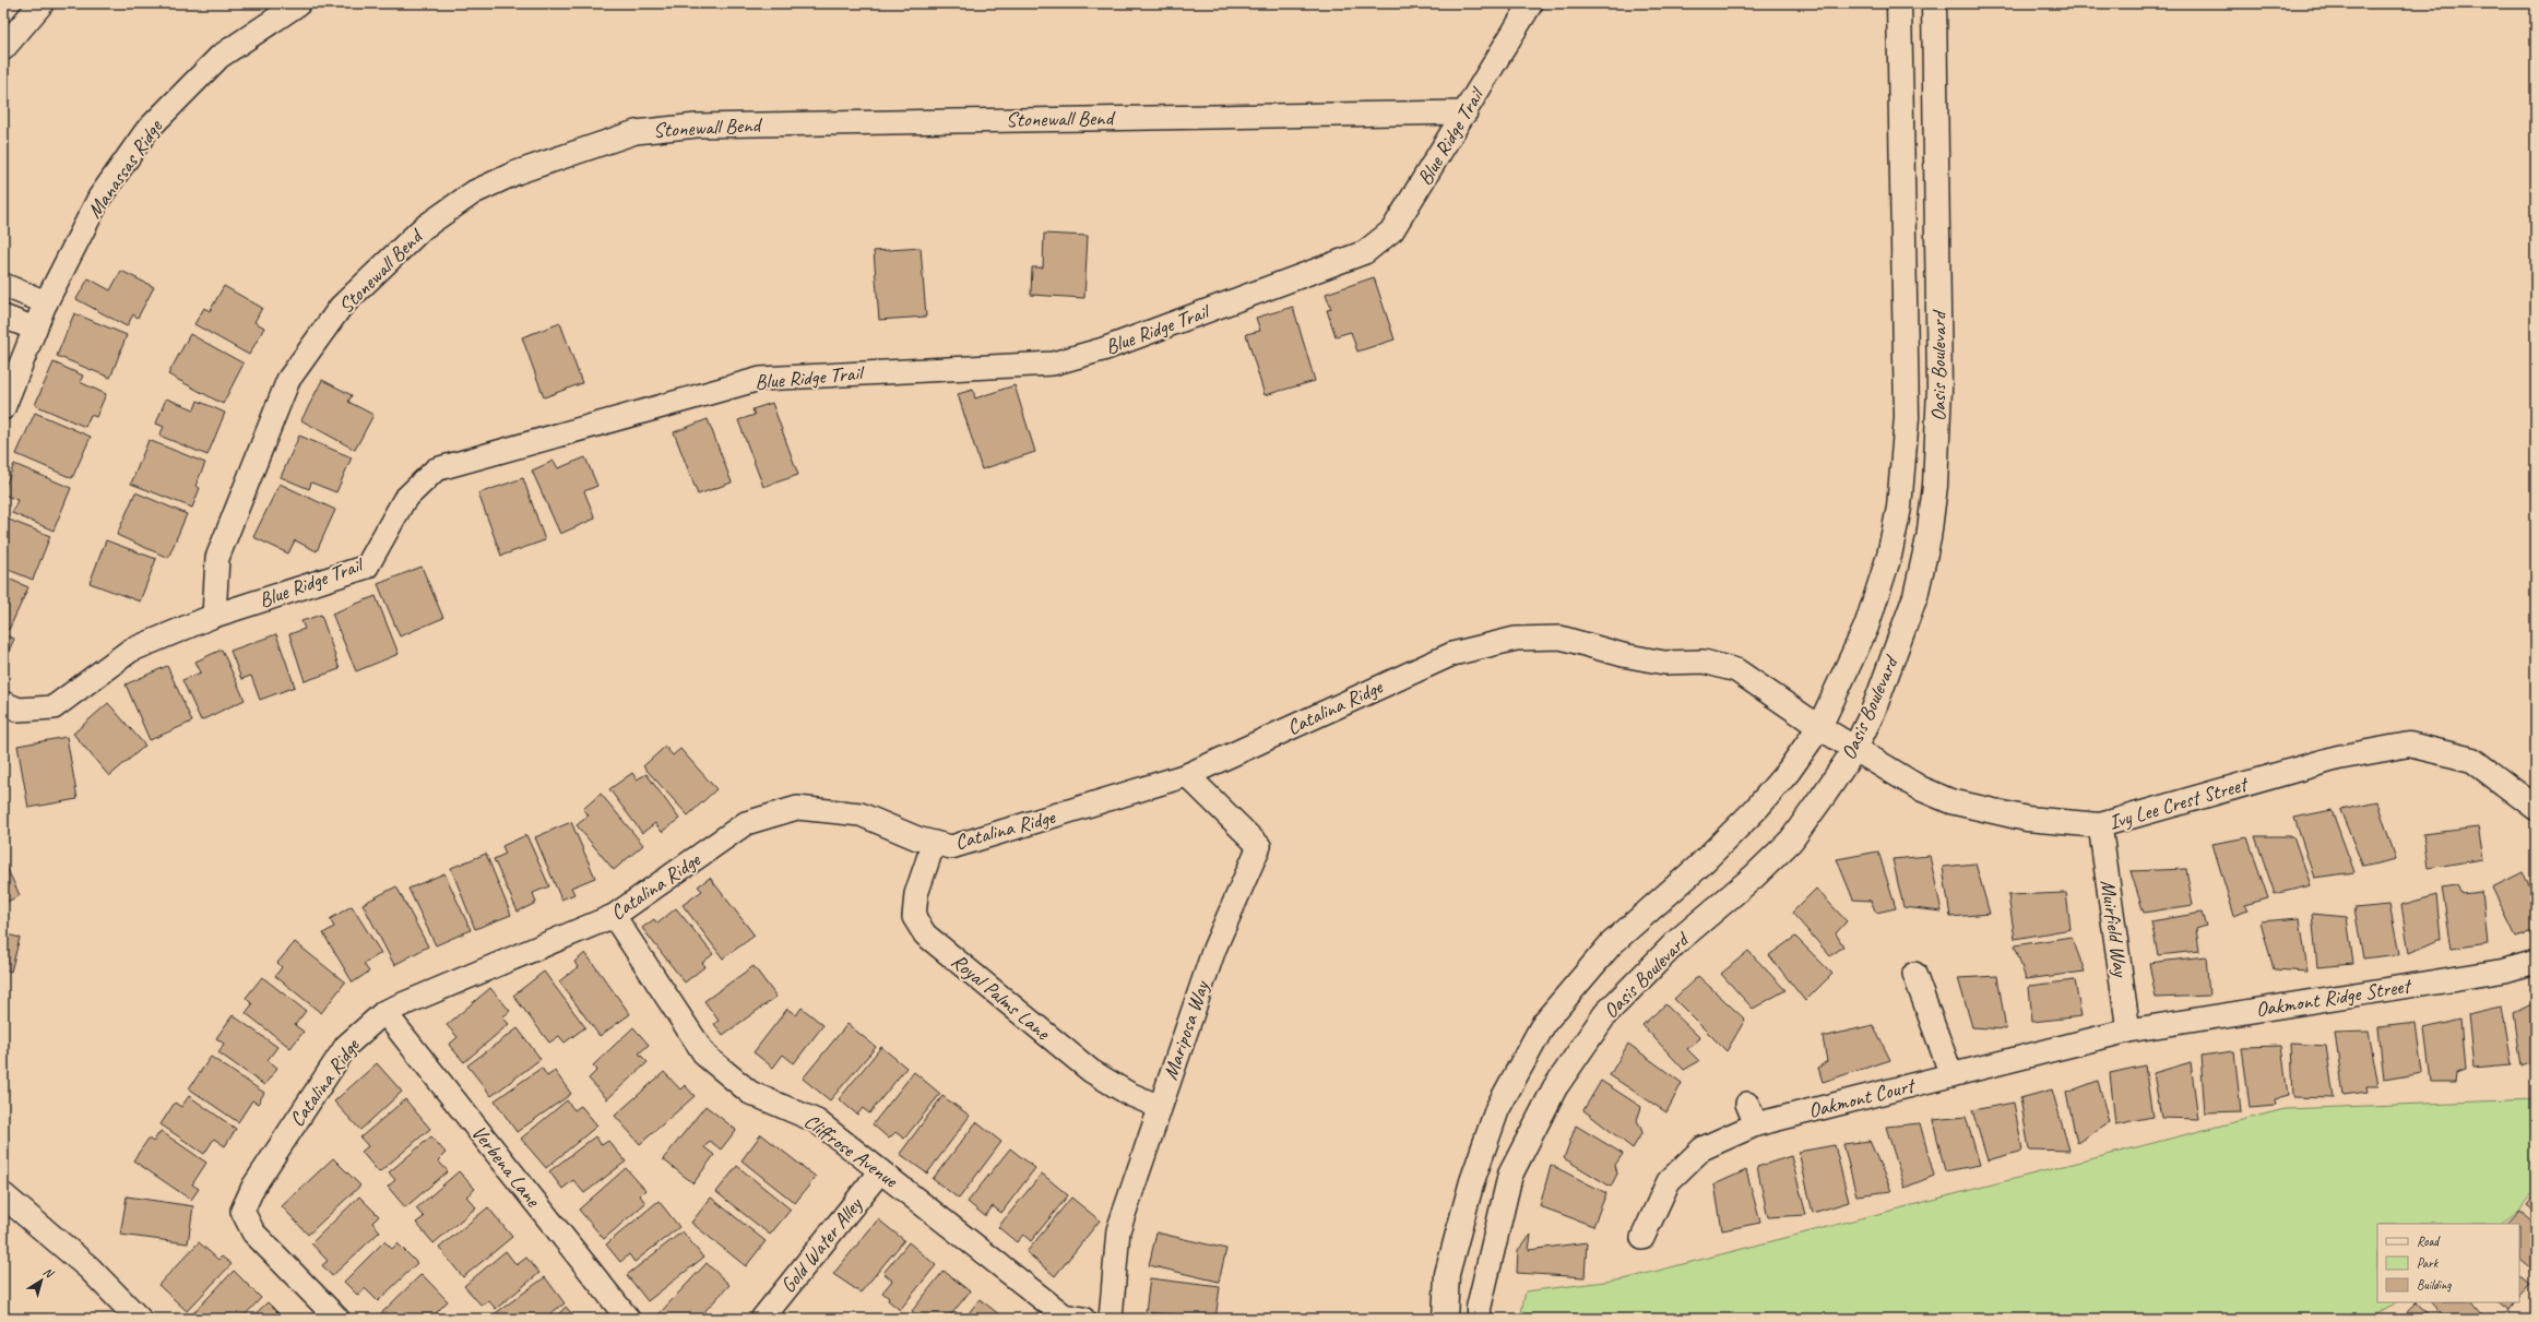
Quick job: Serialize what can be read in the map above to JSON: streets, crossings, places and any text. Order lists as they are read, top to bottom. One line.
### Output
{"streets":{"street":["Stonewall Bend","Blue Ridge Trail","Manassas Ridge","Oasis Boulevard","Catalina Ridge","Ivy Lee Crest Street","Muirfield Way","Royal Palms Lane","Oakmont Ridge Street","Mariposa Way","Oakmont Court","Cliffrose Avenue","Verbena Lane","Gold Water Alley"]},"crossings":[["Stonewall Bend","Blue Ridge Trail"],["Oasis Boulevard","Catalina Ridge"],["Oasis Boulevard","Ivy Lee Crest Street"],["Catalina Ridge","Ivy Lee Crest Street"],["Catalina Ridge","Royal Palms Lane"],["Catalina Ridge","Mariposa Way"],["Catalina Ridge","Cliffrose Avenue"],["Catalina Ridge","Verbena Lane"],["Ivy Lee Crest Street","Muirfield Way"],["Muirfield Way","Oakmont Ridge Street"],["Muirfield Way","Oakmont Court"],["Royal Palms Lane","Mariposa Way"],["Oakmont Ridge Street","Oakmont Court"],["Cliffrose Avenue","Gold Water Alley"]],"legend":["Road","Park","Building"],"north":"top right"}
